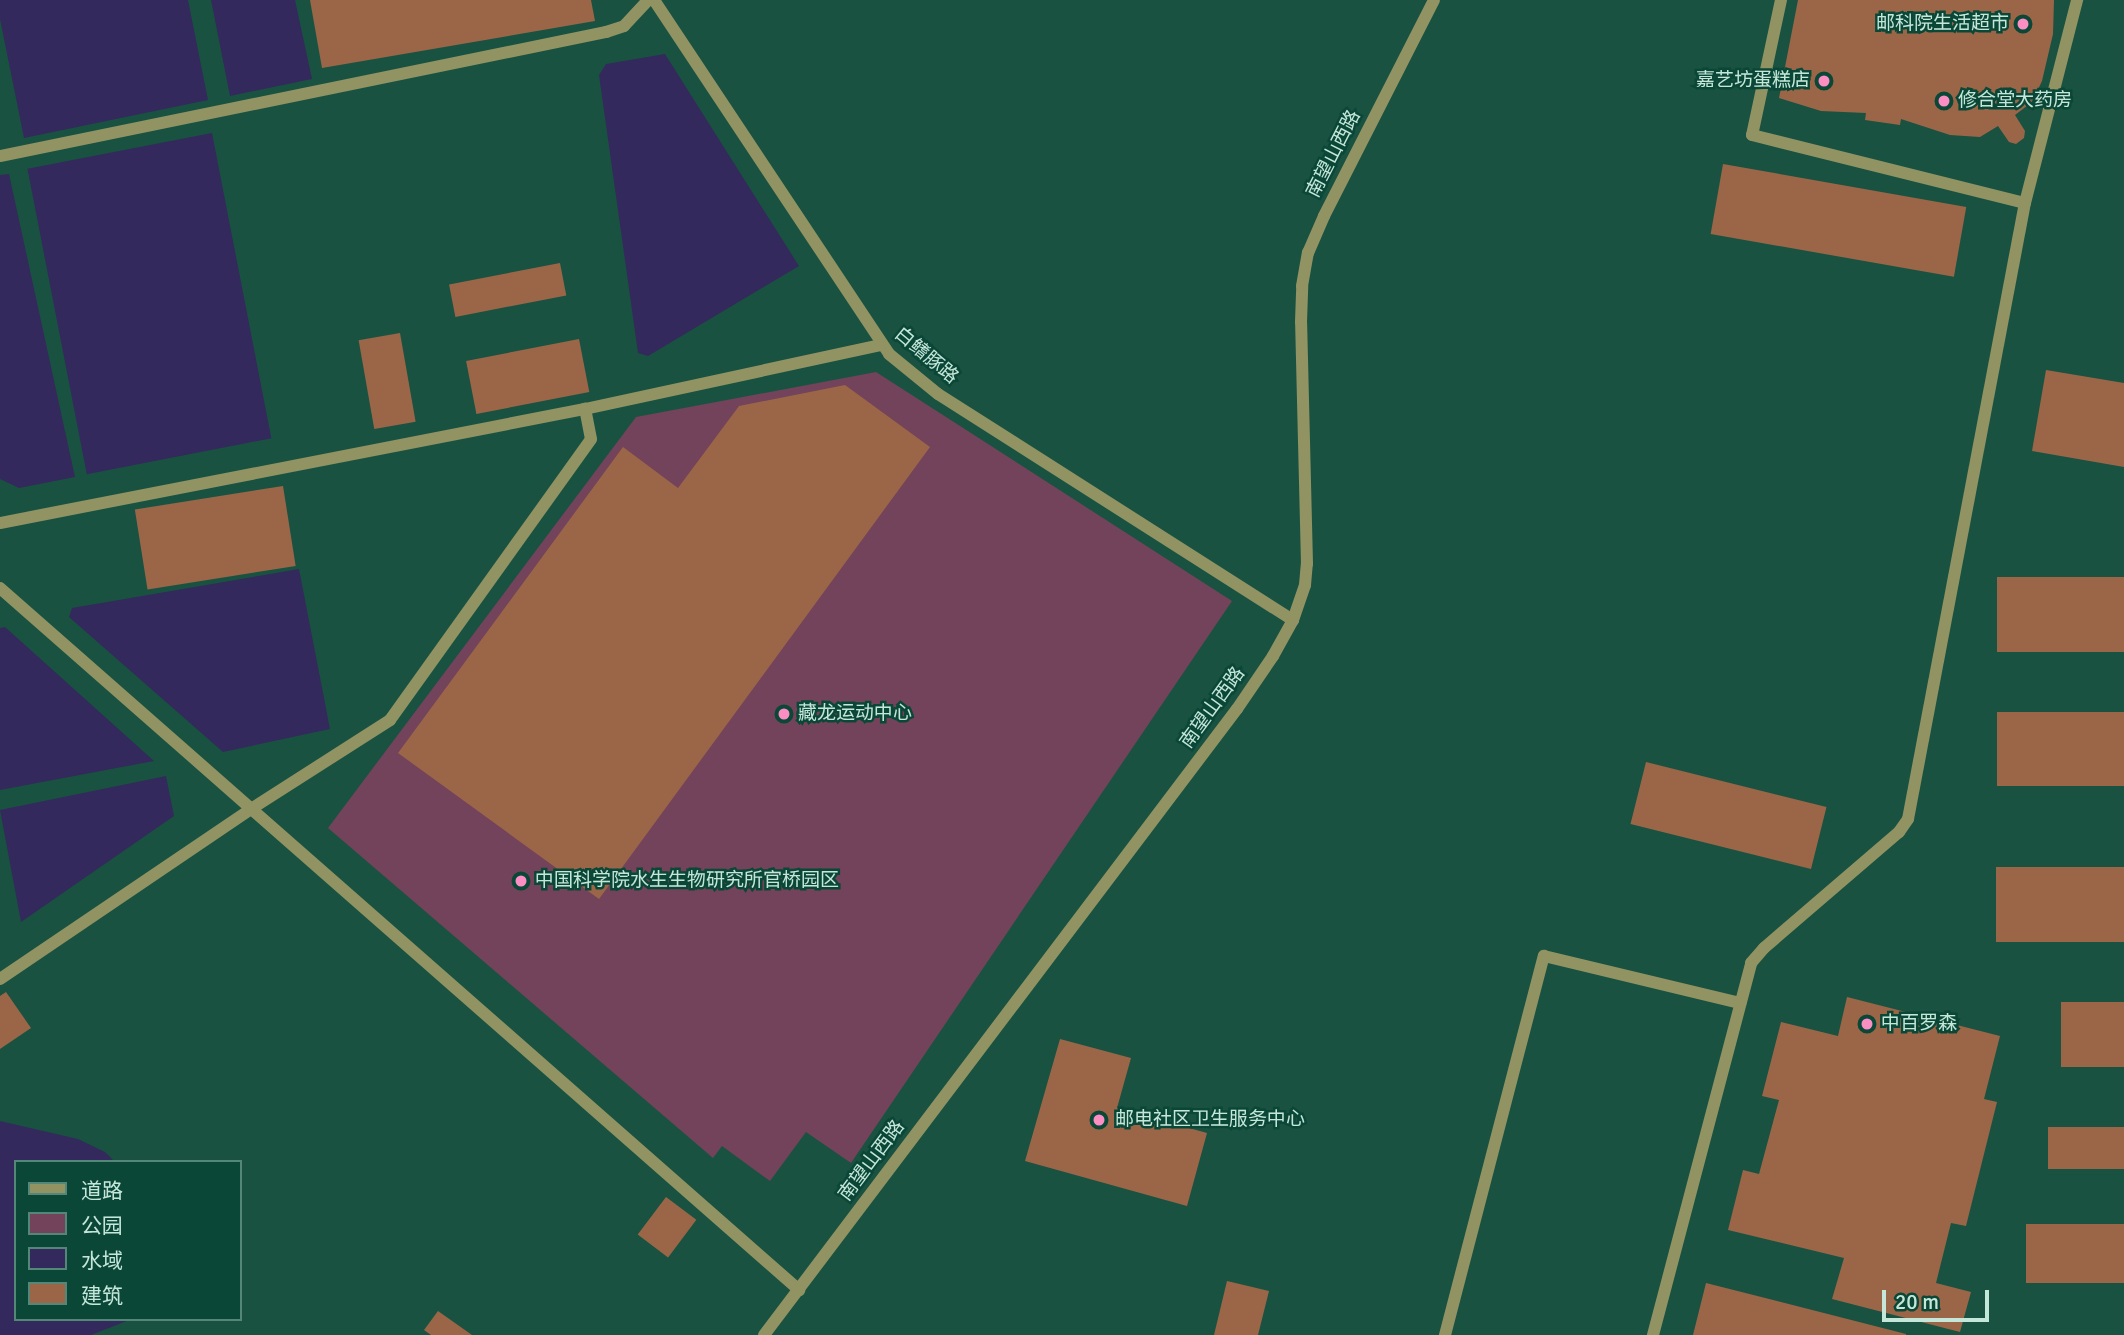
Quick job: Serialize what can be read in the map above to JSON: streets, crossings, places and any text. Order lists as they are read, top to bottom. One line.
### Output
{"streets":{"street":["南望山西路","白鳍豚路"]},"crossings":[["南望山西路","白鳍豚路"]],"places":["邮科院生活超市","嘉艺坊蛋糕店","修合堂大药房","藏龙运动中心","中国科学院水生生物研究所官桥园区","中百罗森","邮电社区卫生服务中心"],"legend":["道路","公园","水域","建筑"],"scale_bar":"20 m"}
